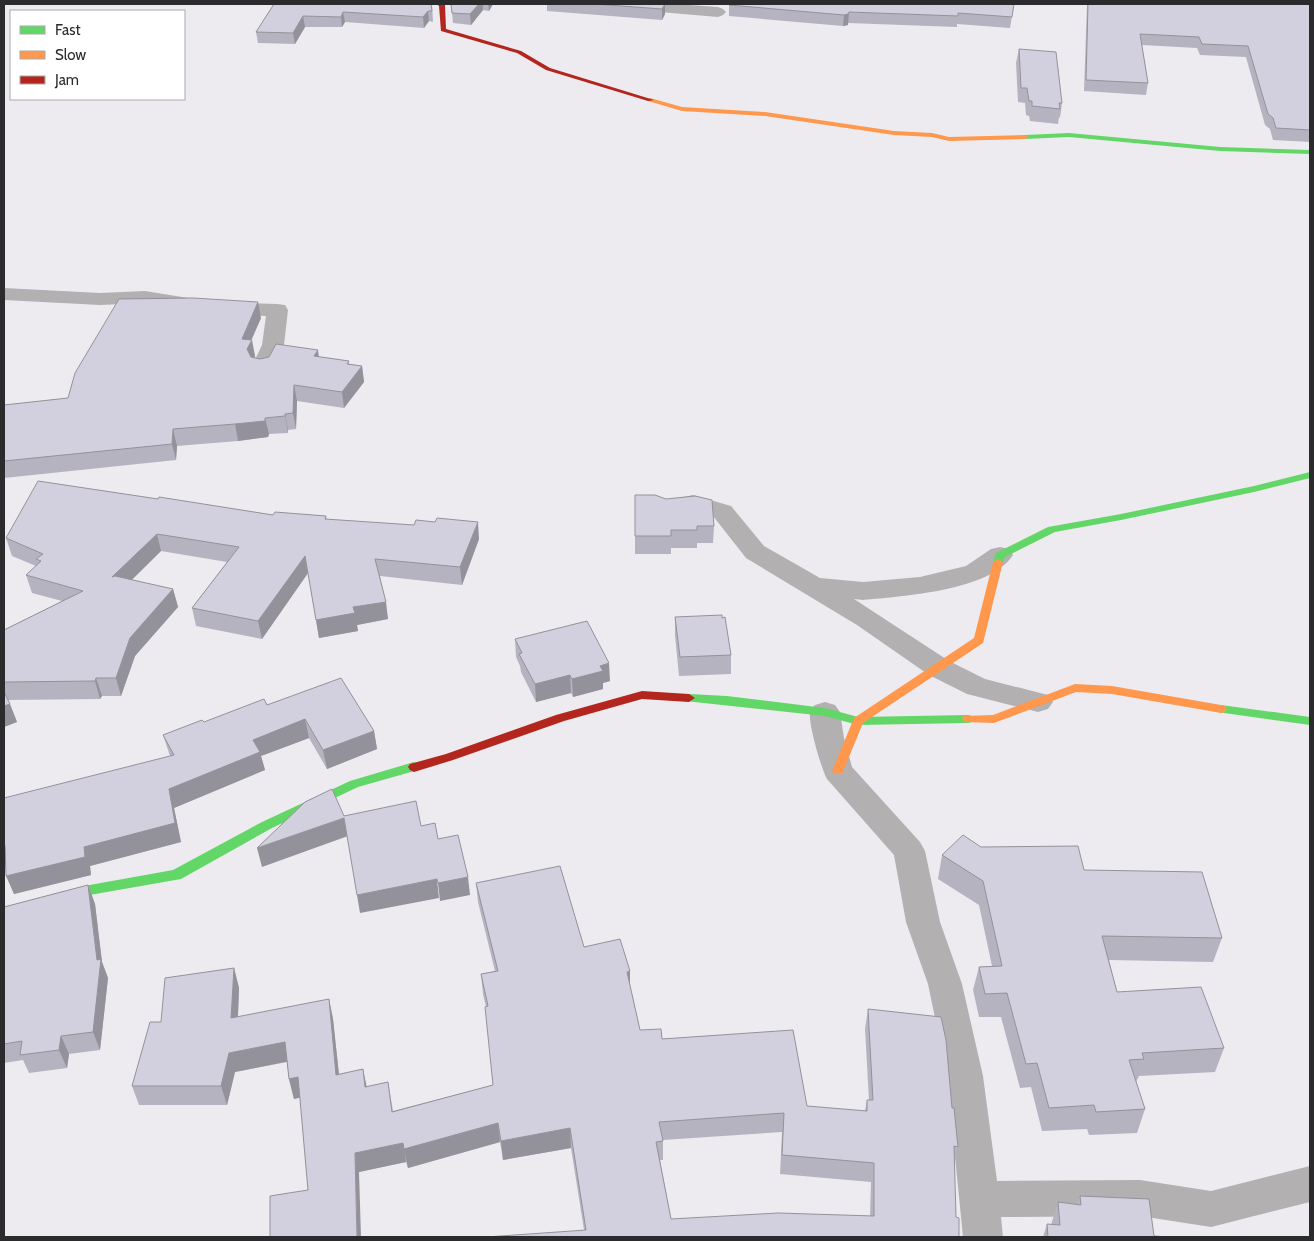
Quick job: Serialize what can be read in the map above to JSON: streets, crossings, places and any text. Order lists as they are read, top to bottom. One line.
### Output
{"legend":["Fast","Slow","Jam"]}
